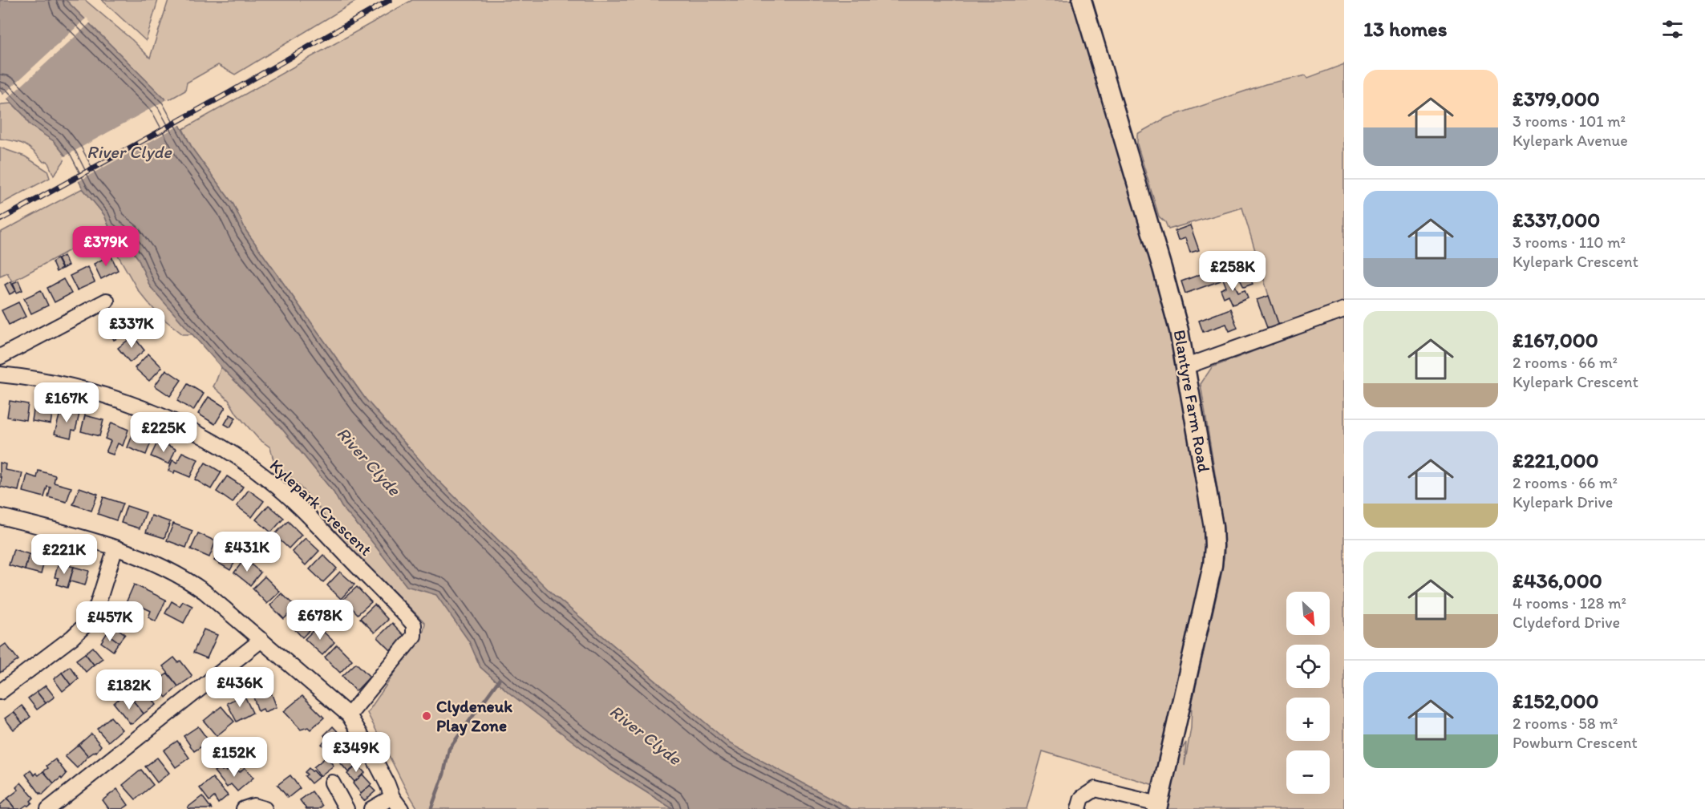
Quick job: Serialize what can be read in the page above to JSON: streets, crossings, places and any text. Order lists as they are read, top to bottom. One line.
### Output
{"streets":{"main road":["Blantyre Farm Road"],"street":["Kylepark Crescent"]},"water":["River Clyde"],"places":["Clydeneuk Play Zone"],"north":"bottom right","page":{"heading":"13 homes","list":[{"name":"£379,000","note":"3 rooms · 101 m² · Kylepark Avenue"},{"name":"£337,000","note":"3 rooms · 110 m² · Kylepark Crescent"},{"name":"£167,000","note":"2 rooms · 66 m² · Kylepark Crescent"},{"name":"£221,000","note":"2 rooms · 66 m² · Kylepark Drive"},{"name":"£436,000","note":"4 rooms · 128 m² · Clydeford Drive"},{"name":"£152,000","note":"2 rooms · 58 m² · Powburn Crescent"}],"price":["£379K","£258K","£337K","£167K","£225K","£431K","£221K","£678K","£457K","£436K","£182K","£349K","£152K"],"map_buttons":["+","−"]}}
